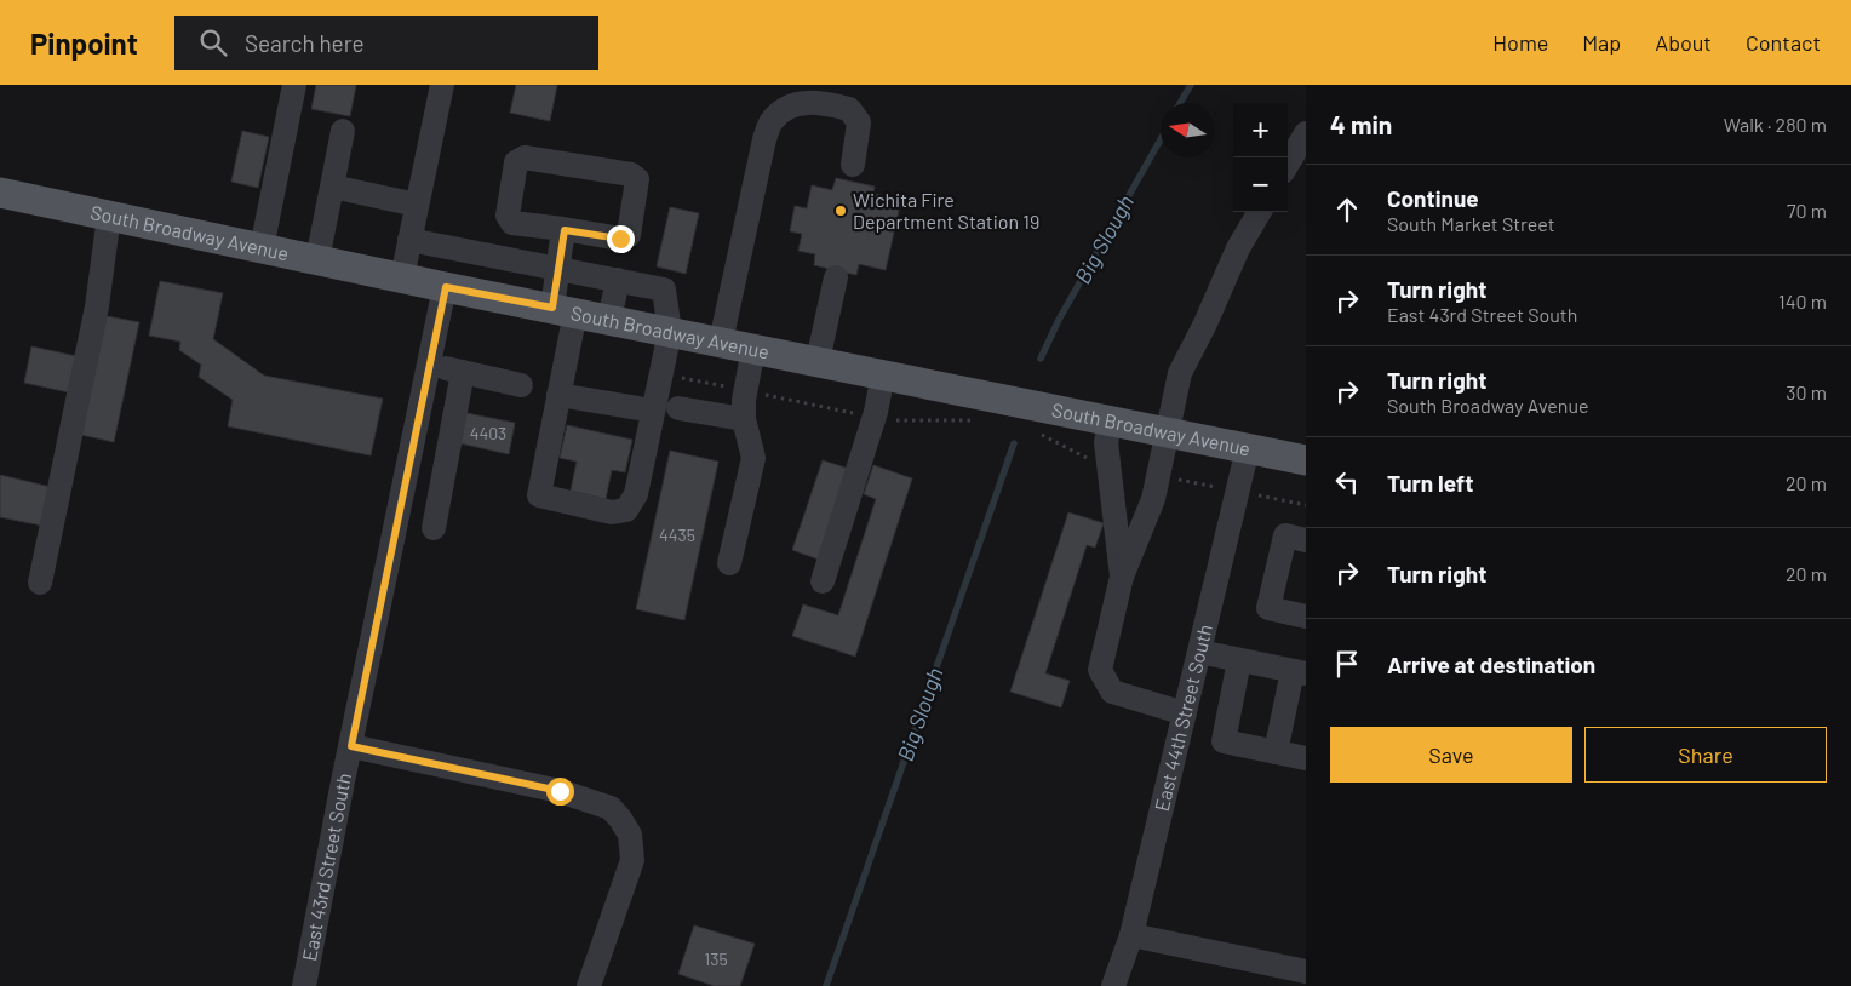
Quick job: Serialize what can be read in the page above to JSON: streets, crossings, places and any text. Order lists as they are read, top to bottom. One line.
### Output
{"streets":{"main road":["South Broadway Avenue"],"street":["East 44th Street South","East 43rd Street South"]},"crossings":[["South Broadway Avenue","East 44th Street South"],["South Broadway Avenue","East 43rd Street South"]],"water":["Big Slough"],"places":["Wichita Fire Department Station 19"],"house_numbers":["4403","4435","135"],"north":"left","page":{"header":"Pinpoint","search":"Search here","nav":["Home","Map","About","Contact"],"heading":["4 min","Walk · 280 m"],"map_buttons":["+","−"],"list":[["Continue","South Market Street","70 m"],["Turn right","East 43rd Street South","140 m"],["Turn right","South Broadway Avenue","30 m"],["Turn left","20 m"],["Turn right","20 m"],"Arrive at destination"],"buttons":["Save","Share"]}}
